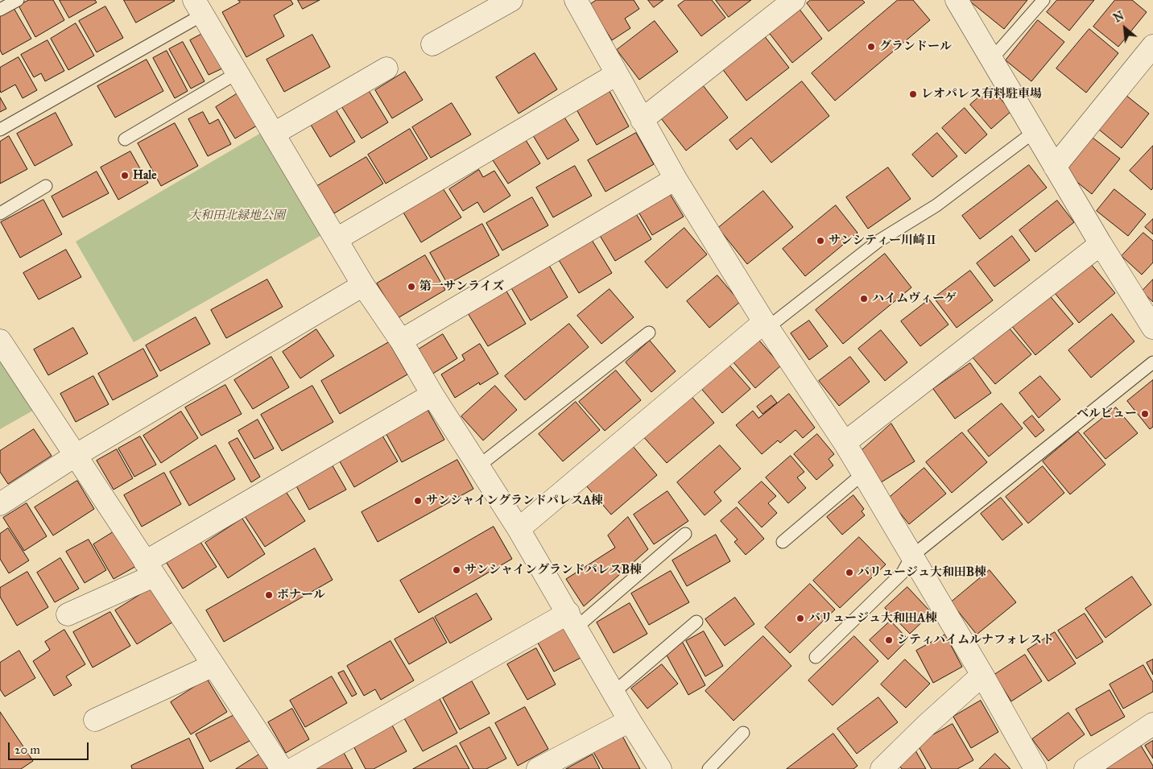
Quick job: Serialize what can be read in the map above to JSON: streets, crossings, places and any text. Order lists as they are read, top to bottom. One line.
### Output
{"parks":["大和田北緑地公園"],"places":["グランドール","レオパレス有料駐車場","Hale","サンシティー川崎Ⅱ","第一サンライズ","ハイムヴィーゲ","ベルビュー","サンシャイングランドパレスA棟","サンシャイングランドパレスB棟","バリュージュ大和田B棟","ボナール","バリュージュ大和田A棟","シティハイムルナフォレスト"],"scale_bar":"20 m","north":"top left"}
